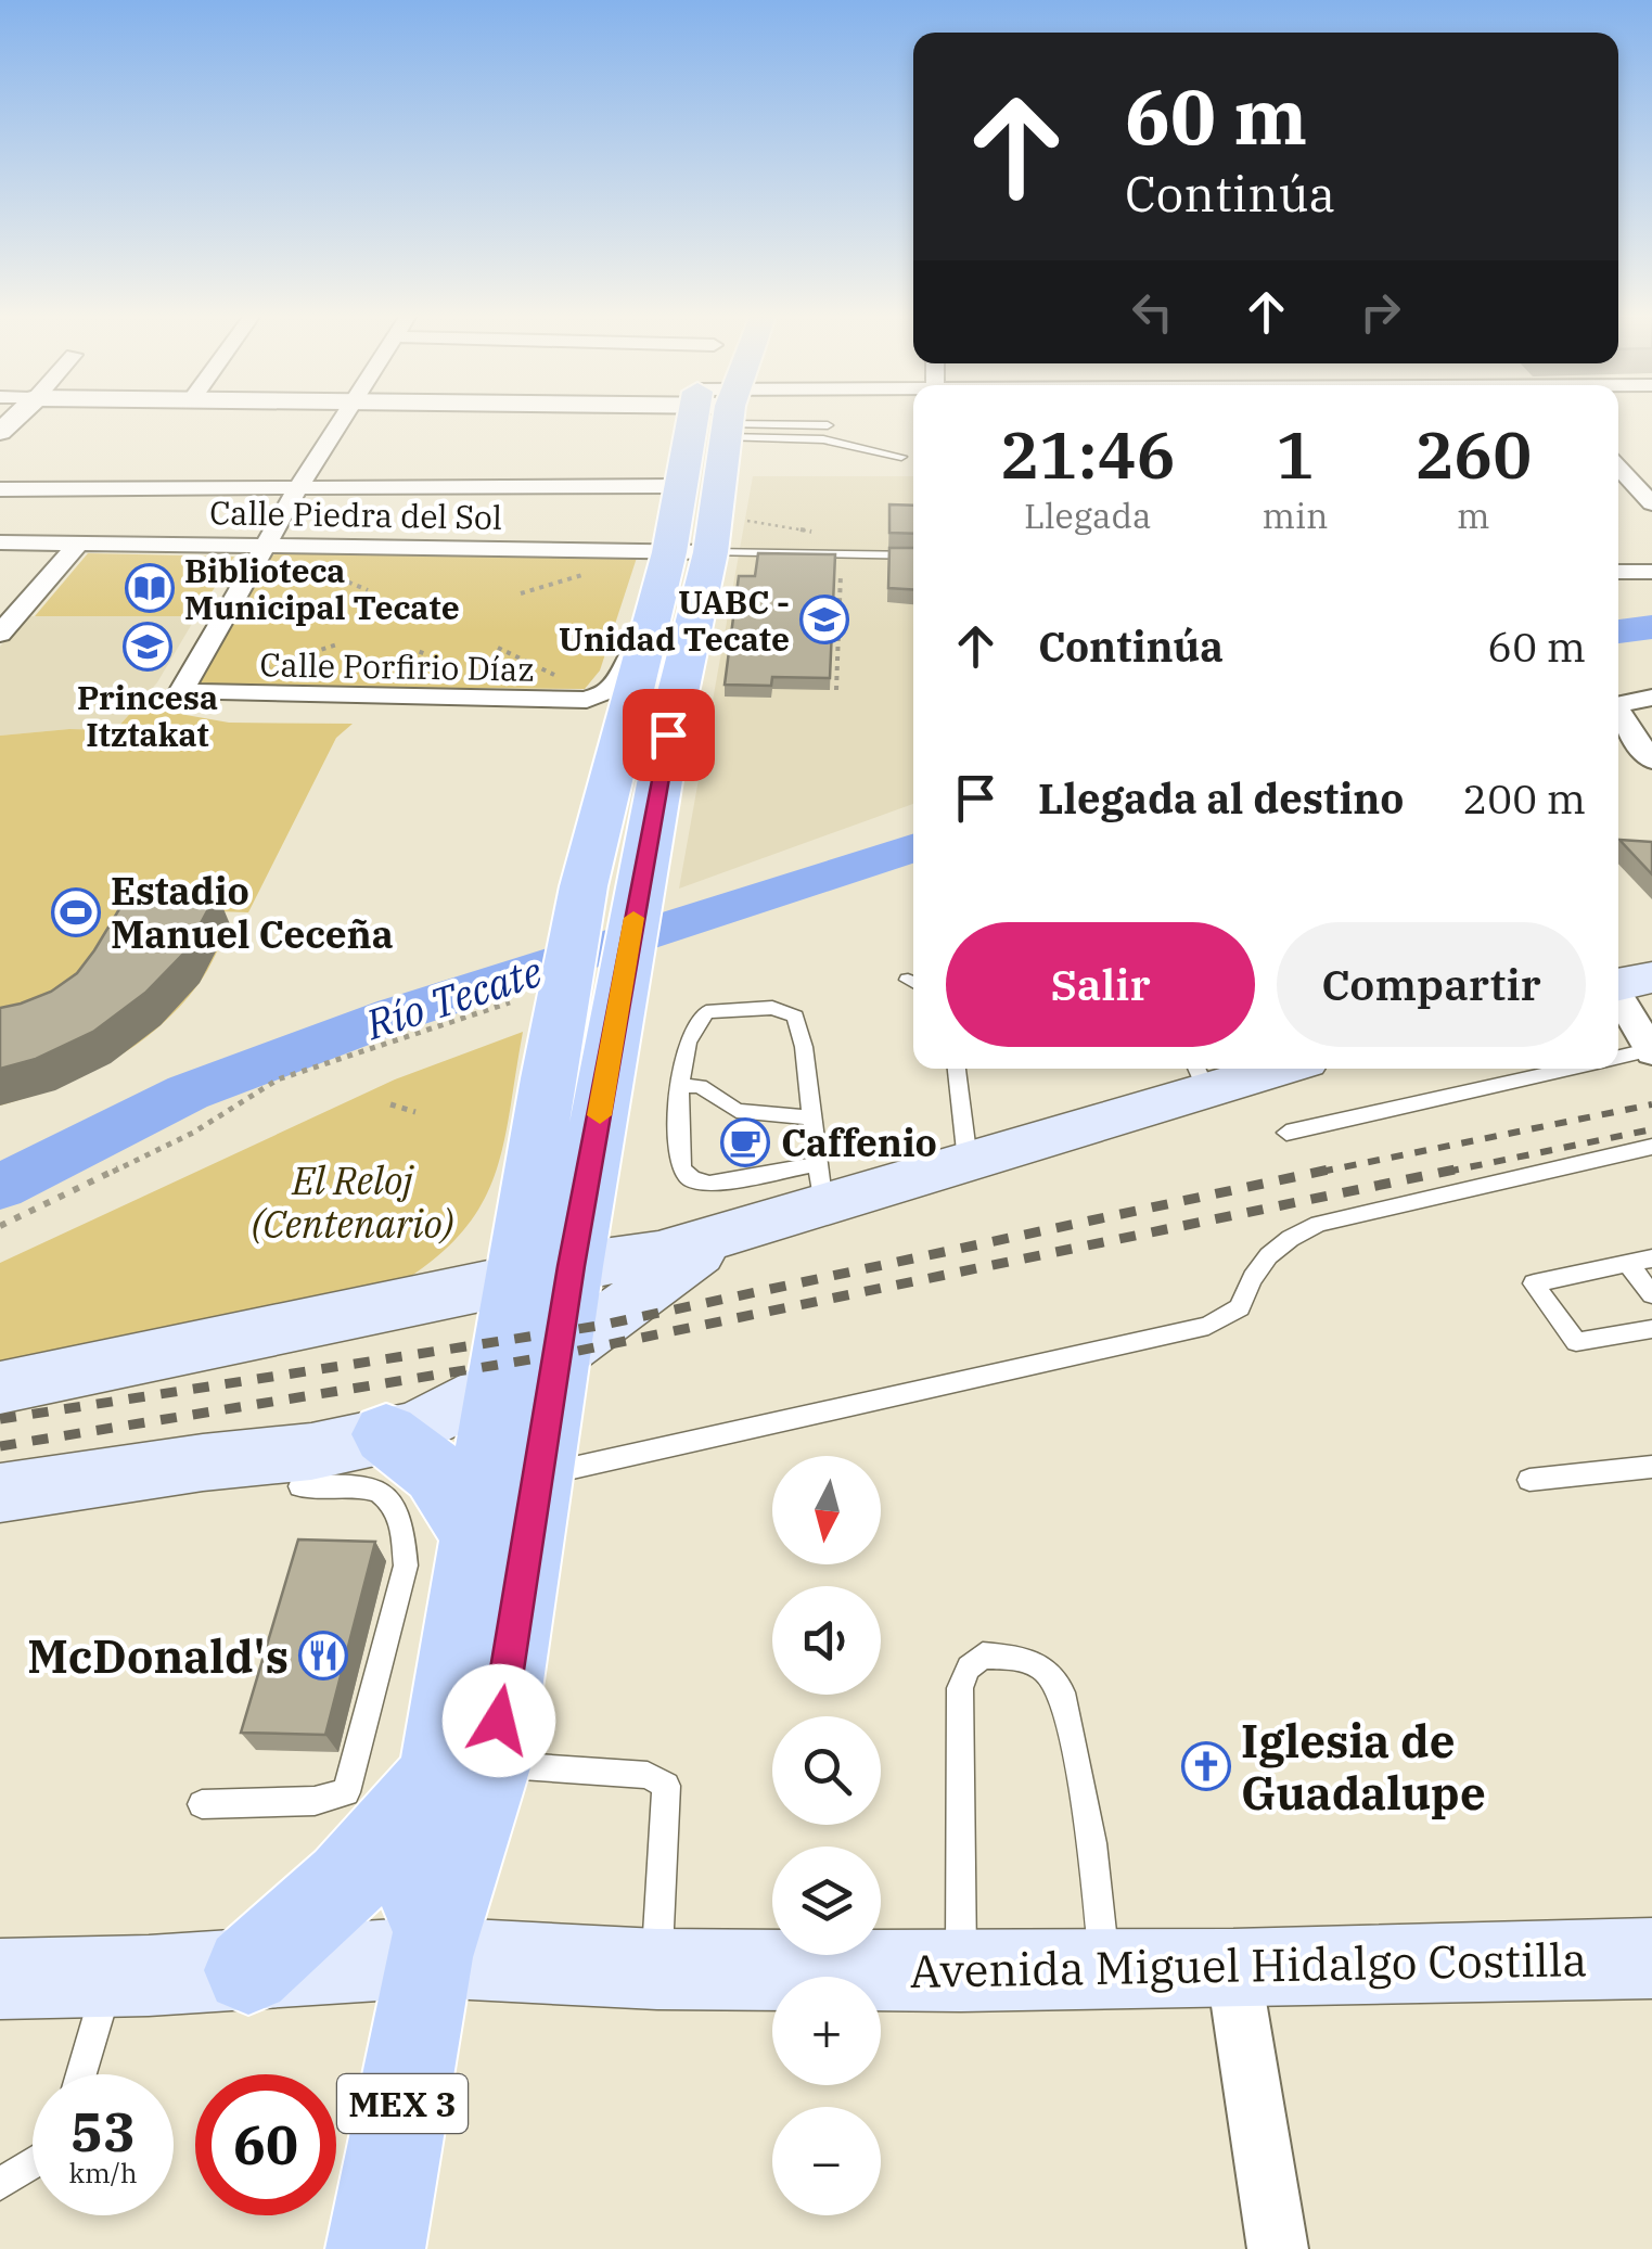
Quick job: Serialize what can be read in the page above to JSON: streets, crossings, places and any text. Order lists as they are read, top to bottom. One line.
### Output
{"streets":{"main road":["Avenida Miguel Hidalgo Costilla","MEX 3"],"street":["Calle Piedra del Sol","Calle Porfirio Díaz"]},"crossings":[["Calle Piedra del Sol","Calle Porfirio Díaz"],["Calle Piedra del Sol","MEX 3"],["Calle Porfirio Díaz","MEX 3"],["Avenida Miguel Hidalgo Costilla","MEX 3"]],"water":["Río Tecate"],"parks":["El Reloj (Centenario)"],"places":{"library":["Biblioteca Municipal Tecate"],"school or university":["UABC - Unidad Tecate","Princesa Itztakat"],"sports":["Estadio Manuel Ceceña"],"cafe":["Caffenio"],"restaurant":["McDonald's"],"church":["Iglesia de Guadalupe"]},"north":"bottom","page":{"turn":["60 m","Continúa"],"eta":["21:46","Llegada","1","min","260","m"],"list":[{"name":"Continúa","value":"60 m"},{"name":"Llegada al destino","value":"200 m"}],"buttons":["Salir","Compartir"],"map_buttons":["+","−"],"speed":"53 km/h","limit":"60"}}
